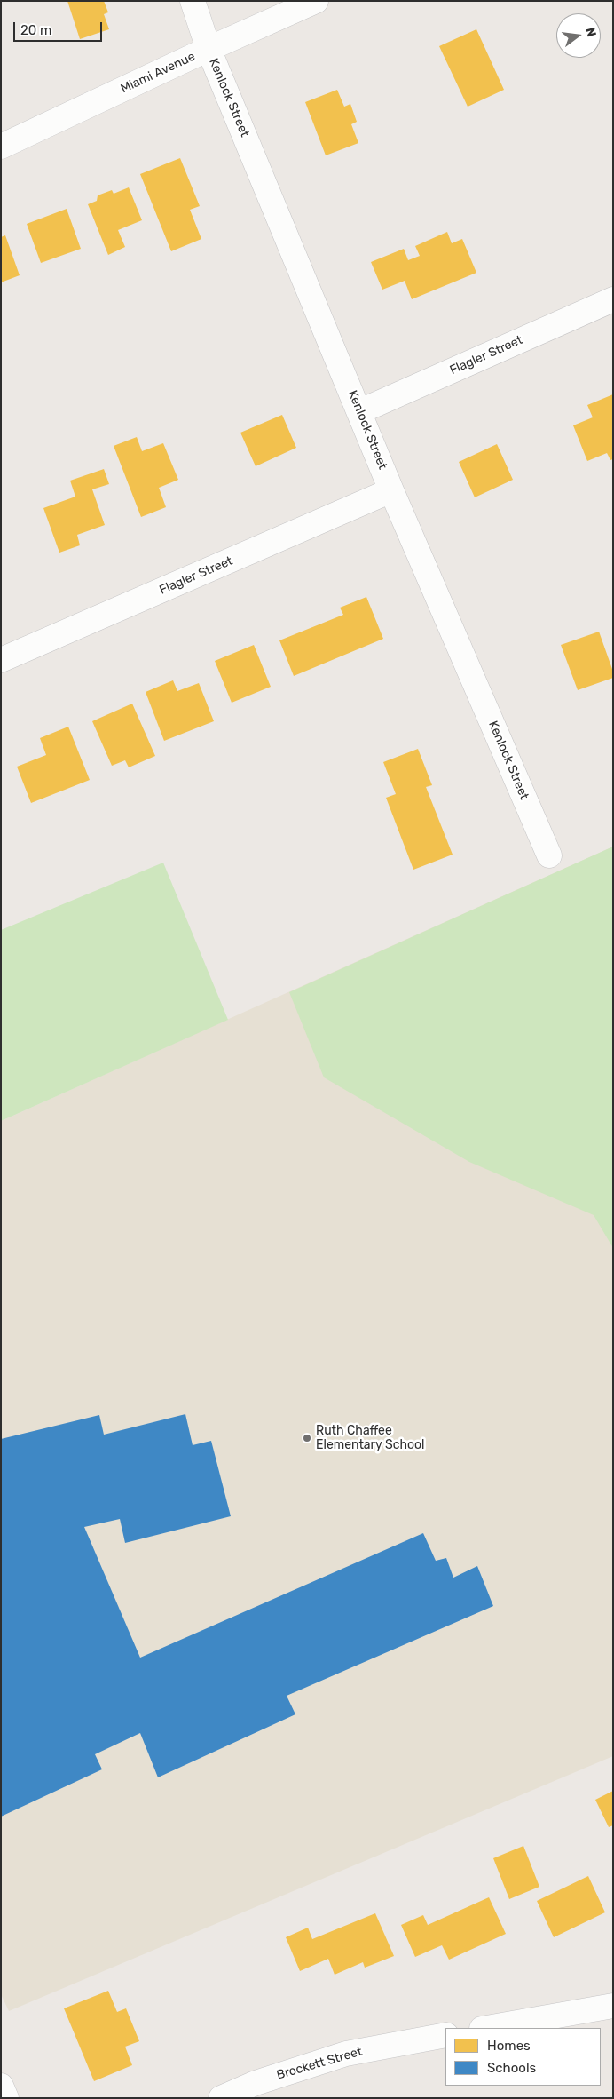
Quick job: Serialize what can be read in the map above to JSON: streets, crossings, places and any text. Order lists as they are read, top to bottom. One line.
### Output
{"streets":{"street":["Miami Avenue","Kenlock Street","Flagler Street","Brockett Street"]},"crossings":[["Miami Avenue","Kenlock Street"],["Kenlock Street","Flagler Street"]],"places":["Ruth Chaffee Elementary School"],"legend":["Homes","Schools"],"scale_bar":"20 m","north":"right"}
